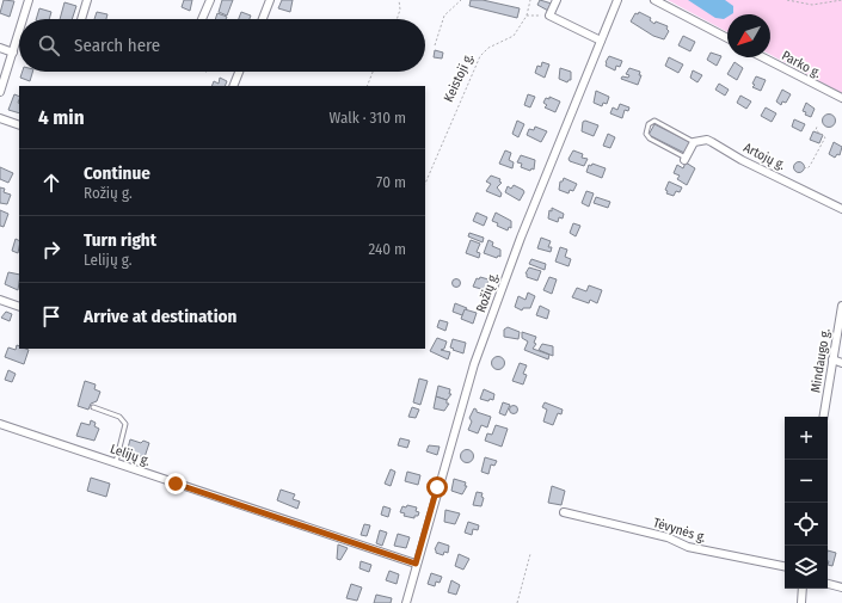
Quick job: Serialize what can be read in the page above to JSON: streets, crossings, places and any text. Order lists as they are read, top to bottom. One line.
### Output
{"streets":{"street":["Parko g.","Artojų g.","Rožių g.","Mindaugo g.","Lelijų g.","Tėvynės g."],"path":["Keistoji g."]},"crossings":[["Rožių g.","Lelijų g."]],"north":"bottom left","page":{"search":"Search here","heading":["4 min","Walk · 310 m"],"list":[["Continue","Rožių g.","70 m"],["Turn right","Lelijų g.","240 m"],"Arrive at destination"],"map_buttons":["+","−"]}}
